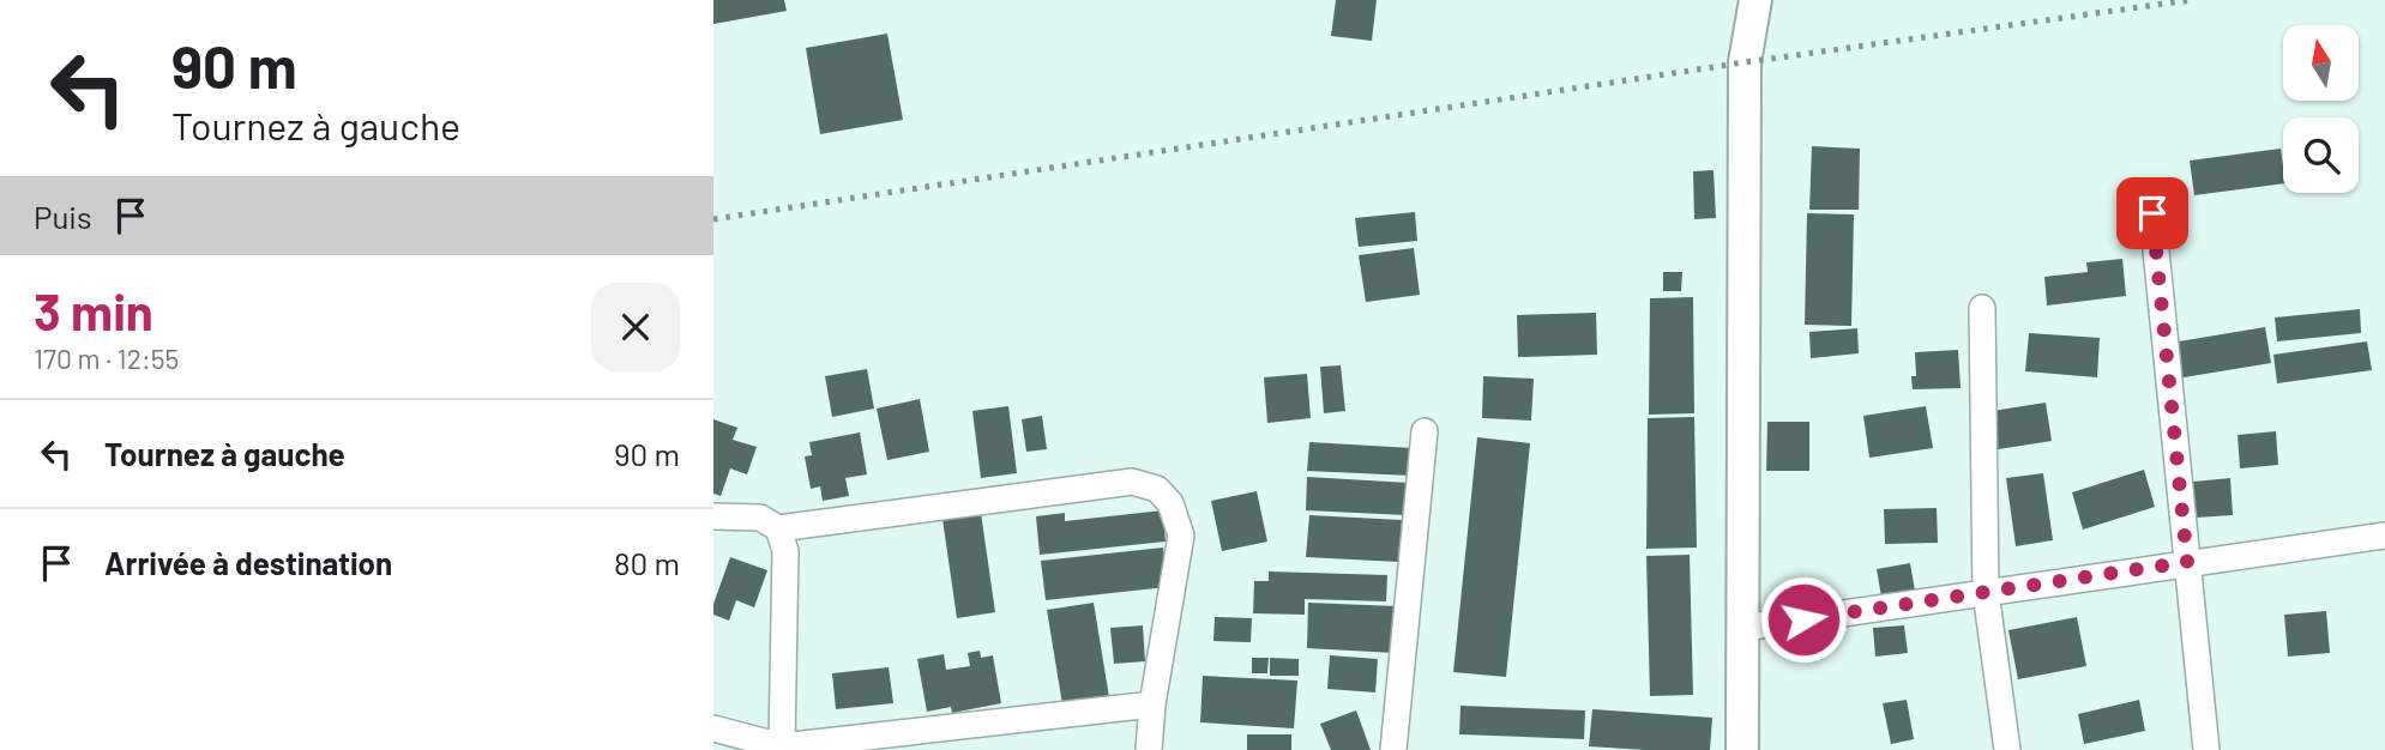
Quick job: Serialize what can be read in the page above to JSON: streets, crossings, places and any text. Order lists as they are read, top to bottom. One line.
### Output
{"north":"top","page":{"turn":["90 m","Tournez à gauche"],"then":"Puis","heading":["3 min","170 m · 12:55"],"list":[{"name":"Tournez à gauche","value":"90 m"},{"name":"Arrivée à destination","value":"80 m"}]}}
